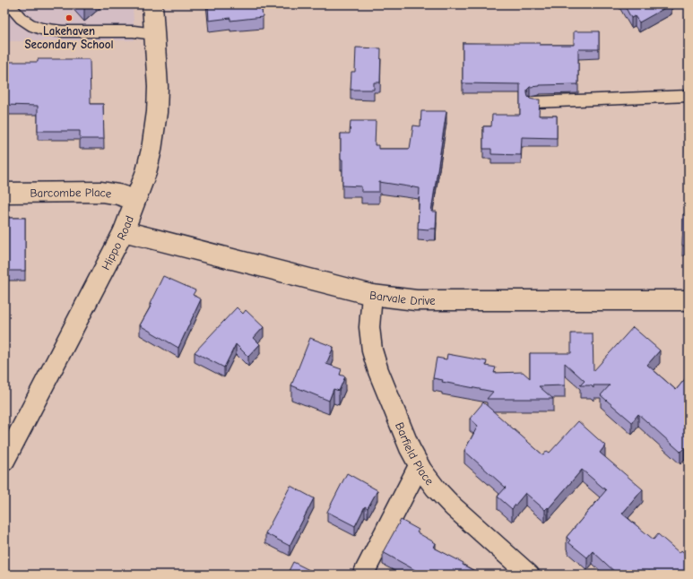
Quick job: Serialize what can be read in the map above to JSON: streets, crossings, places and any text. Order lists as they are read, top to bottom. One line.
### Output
{"streets":{"street":["Barcombe Place","Hippo Road","Barvale Drive","Barfield Place"]},"crossings":[["Barcombe Place","Hippo Road"],["Hippo Road","Barvale Drive"],["Barvale Drive","Barfield Place"]],"places":["Lakehaven Secondary School"]}
